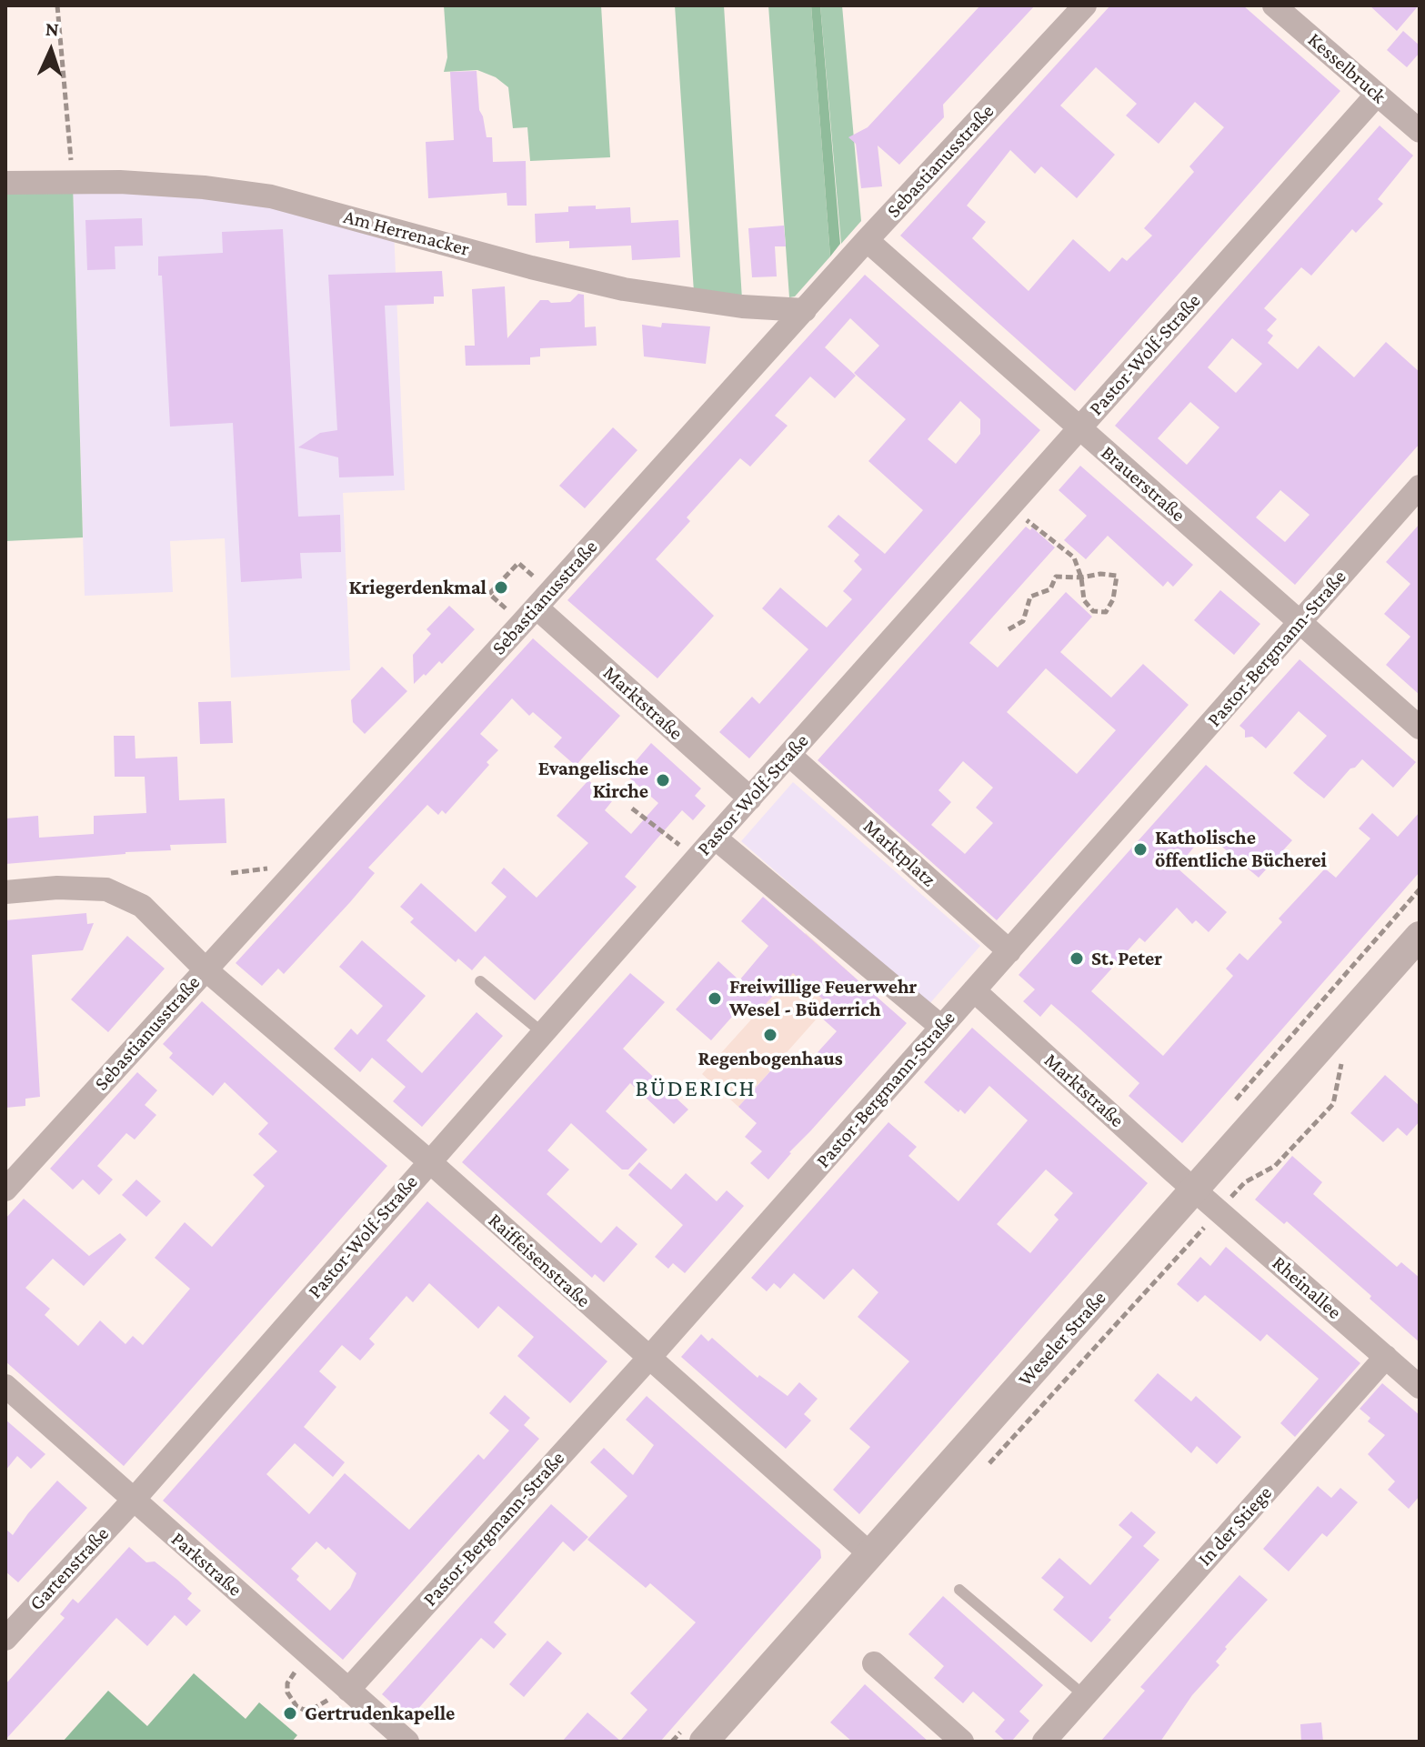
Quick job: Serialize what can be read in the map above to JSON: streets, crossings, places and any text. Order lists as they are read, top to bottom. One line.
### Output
{"streets":{"street":["Kesselbruck","Sebastianusstraße","Am Herrenacker","Pastor-Wolf-Straße","Brauerstraße","Pastor-Bergmann-Straße","Marktstraße","Marktplatz","Raiffeisenstraße","Rheinallee","Weseler Straße","In der Stiege","Parkstraße","Gartenstraße"]},"crossings":[["Kesselbruck","Pastor-Wolf-Straße"],["Sebastianusstraße","Am Herrenacker"],["Sebastianusstraße","Brauerstraße"],["Sebastianusstraße","Marktstraße"],["Sebastianusstraße","Raiffeisenstraße"],["Pastor-Wolf-Straße","Brauerstraße"],["Pastor-Wolf-Straße","Marktstraße"],["Pastor-Wolf-Straße","Marktplatz"],["Pastor-Wolf-Straße","Raiffeisenstraße"],["Pastor-Wolf-Straße","Parkstraße"],["Pastor-Wolf-Straße","Gartenstraße"],["Brauerstraße","Pastor-Bergmann-Straße"],["Pastor-Bergmann-Straße","Marktstraße"],["Pastor-Bergmann-Straße","Marktplatz"],["Pastor-Bergmann-Straße","Raiffeisenstraße"],["Pastor-Bergmann-Straße","Parkstraße"],["Marktstraße","Rheinallee"],["Marktstraße","Weseler Straße"],["Raiffeisenstraße","Weseler Straße"],["Rheinallee","Weseler Straße"],["Rheinallee","In der Stiege"],["Parkstraße","Gartenstraße"]],"districts":["BÜDERICH"],"places":["Kriegerdenkmal","Evangelische Kirche","Katholische öffentliche Bücherei","St. Peter","Freiwillige Feuerwehr Wesel - Büderrich","Regenbogenhaus","Gertrudenkapelle"],"north":"top"}
